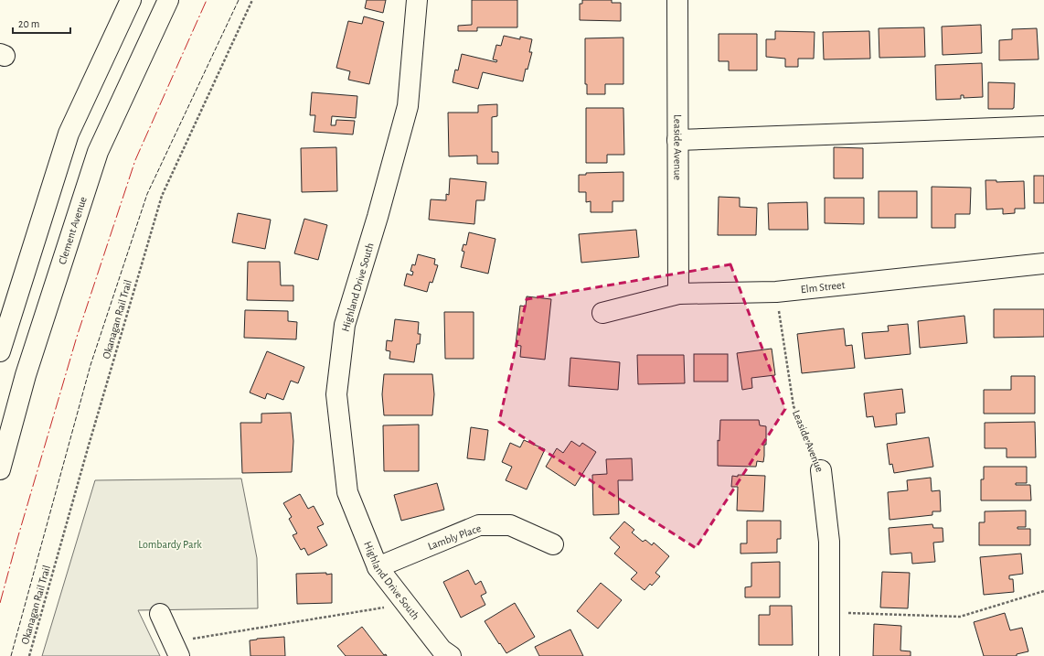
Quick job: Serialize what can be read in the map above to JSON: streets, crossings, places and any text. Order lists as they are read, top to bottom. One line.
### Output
{"streets":{"street":["Leaside Avenue","Clement Avenue","Highland Drive South","Elm Street","Lambly Place"],"path":["Okanagan Rail Trail"]},"crossings":[["Leaside Avenue","Elm Street"],["Highland Drive South","Lambly Place"]],"parks":["Lombardy Park"],"scale_bar":"20 m"}
